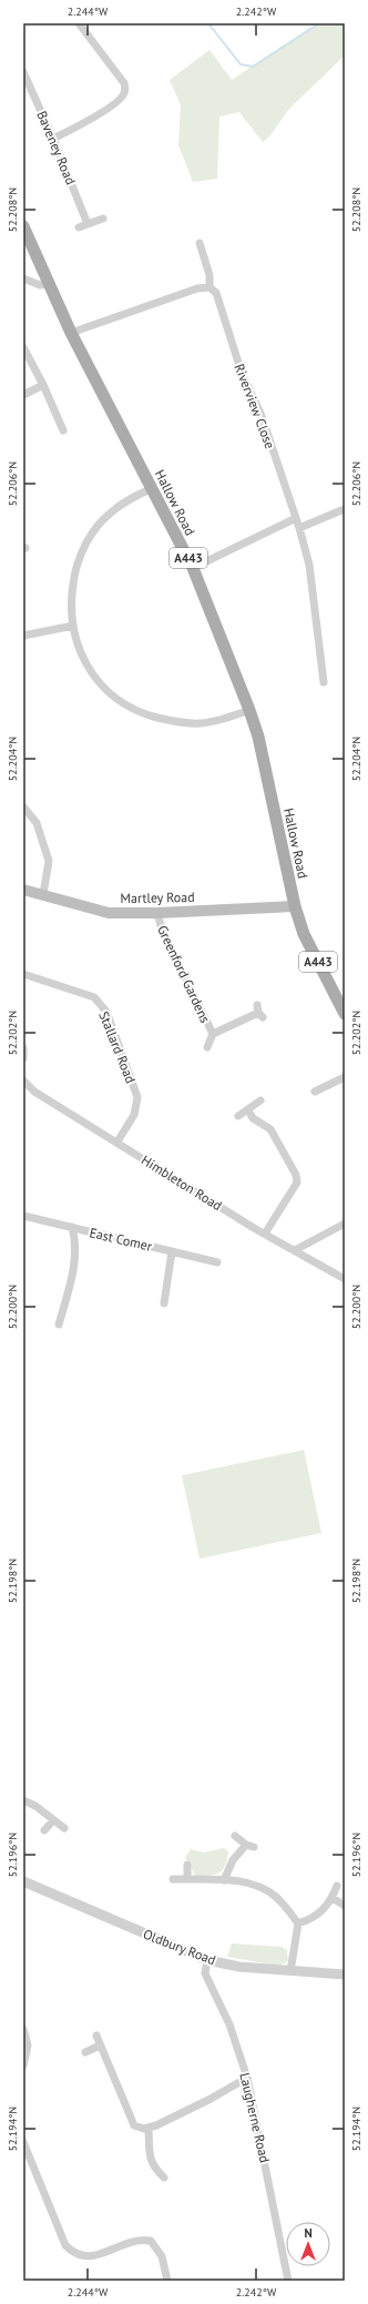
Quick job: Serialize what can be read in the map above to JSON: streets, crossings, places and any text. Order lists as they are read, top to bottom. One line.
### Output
{"streets":{"main road":["Hallow Road","A443","Martley Road"],"street":["Baveney Road","Riverview Close","Greenford Gardens","Stallard Road","Himbleton Road","East Comer","Oldbury Road","Laugherne Road"]},"crossings":[["Hallow Road","A443"],["Hallow Road","Martley Road"],["A443","Martley Road"],["Martley Road","Greenford Gardens"],["Stallard Road","Himbleton Road"],["Oldbury Road","Laugherne Road"]],"north":"top","coordinates":["2.244°W","2.242°W","52.208°N","52.206°N","52.204°N","52.202°N","52.200°N","52.198°N","52.196°N","52.194°N"]}
